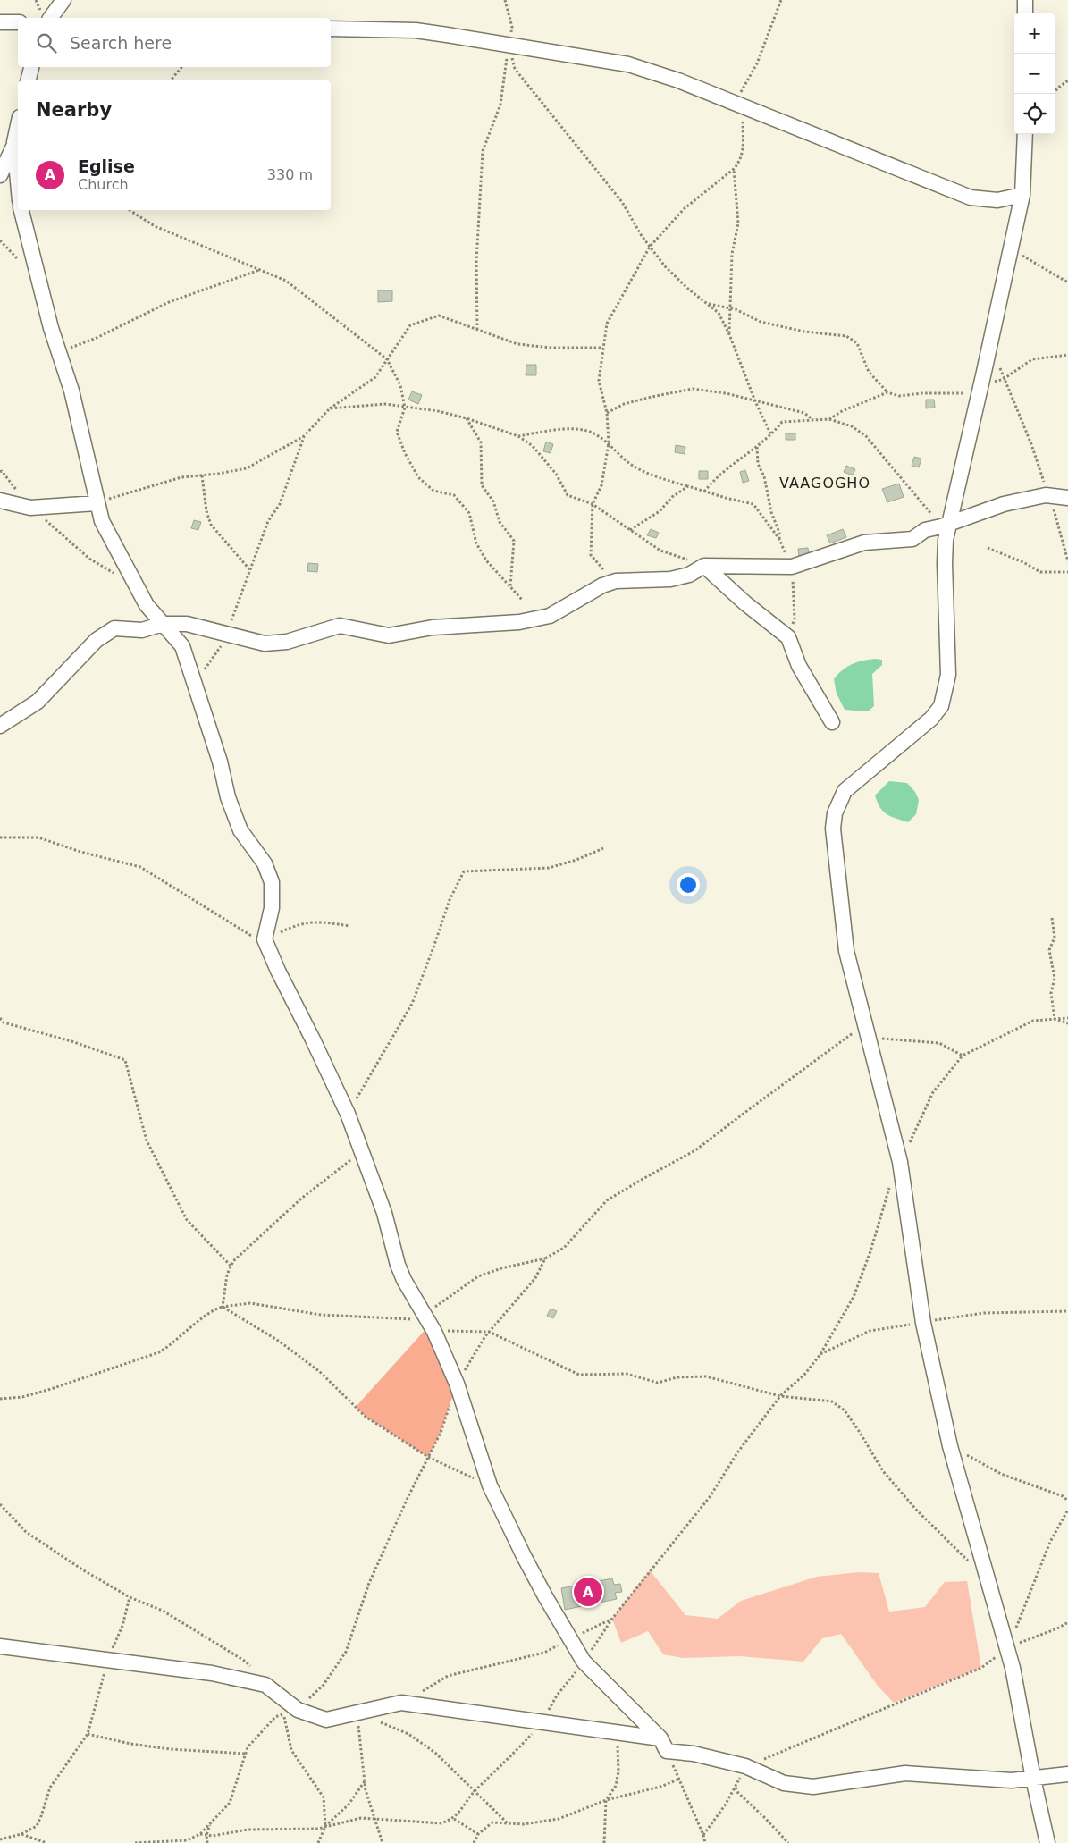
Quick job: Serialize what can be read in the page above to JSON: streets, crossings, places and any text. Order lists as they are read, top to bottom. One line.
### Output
{"districts":["VAAGOGHO"],"page":{"map_buttons":["+","−"],"search":"Search here","heading":"Nearby","list":[{"mark":"A","name":"Eglise","note":"Church","value":"330 m"}],"pins":"A"}}
